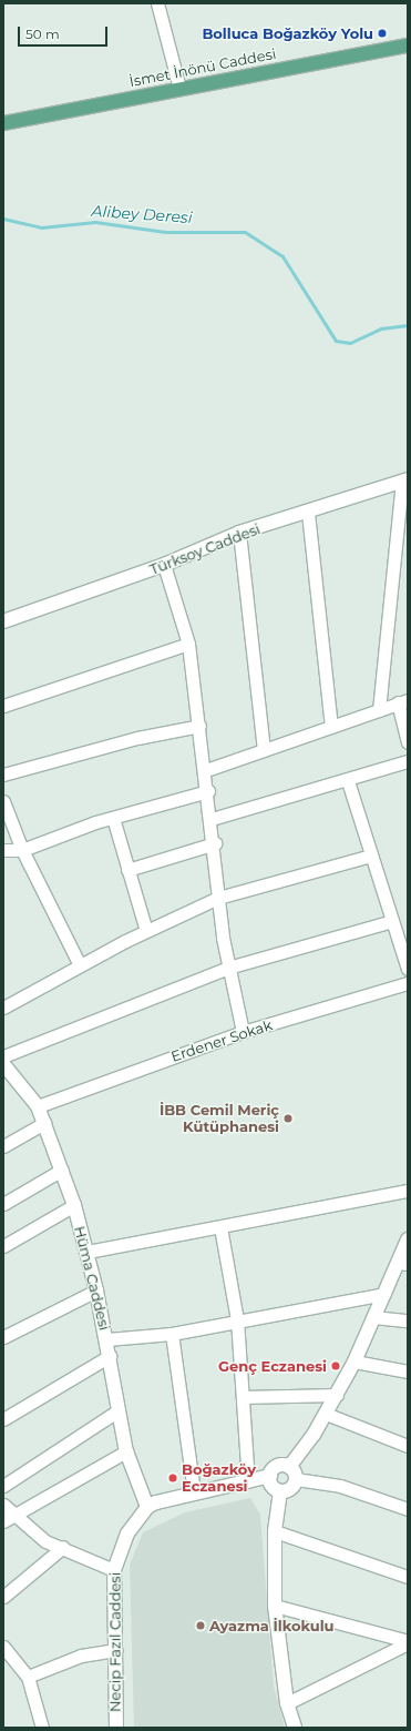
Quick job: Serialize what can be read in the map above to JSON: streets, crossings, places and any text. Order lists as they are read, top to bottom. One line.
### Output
{"streets":{"main road":["İsmet İnönü Caddesi","Türksoy Caddesi","Hüma Caddesi","Necip Fazıl Caddesi"],"street":["Erdener Sokak"]},"crossings":[["Erdener Sokak","Hüma Caddesi"],["Hüma Caddesi","Necip Fazıl Caddesi"]],"water":["Alibey Deresi"],"places":["Bolluca Boğazköy Yolu","İBB Cemil Meriç Kütüphanesi","Genç Eczanesi","Boğazköy Eczanesi","Ayazma İlkokulu"],"scale_bar":"50 m"}
